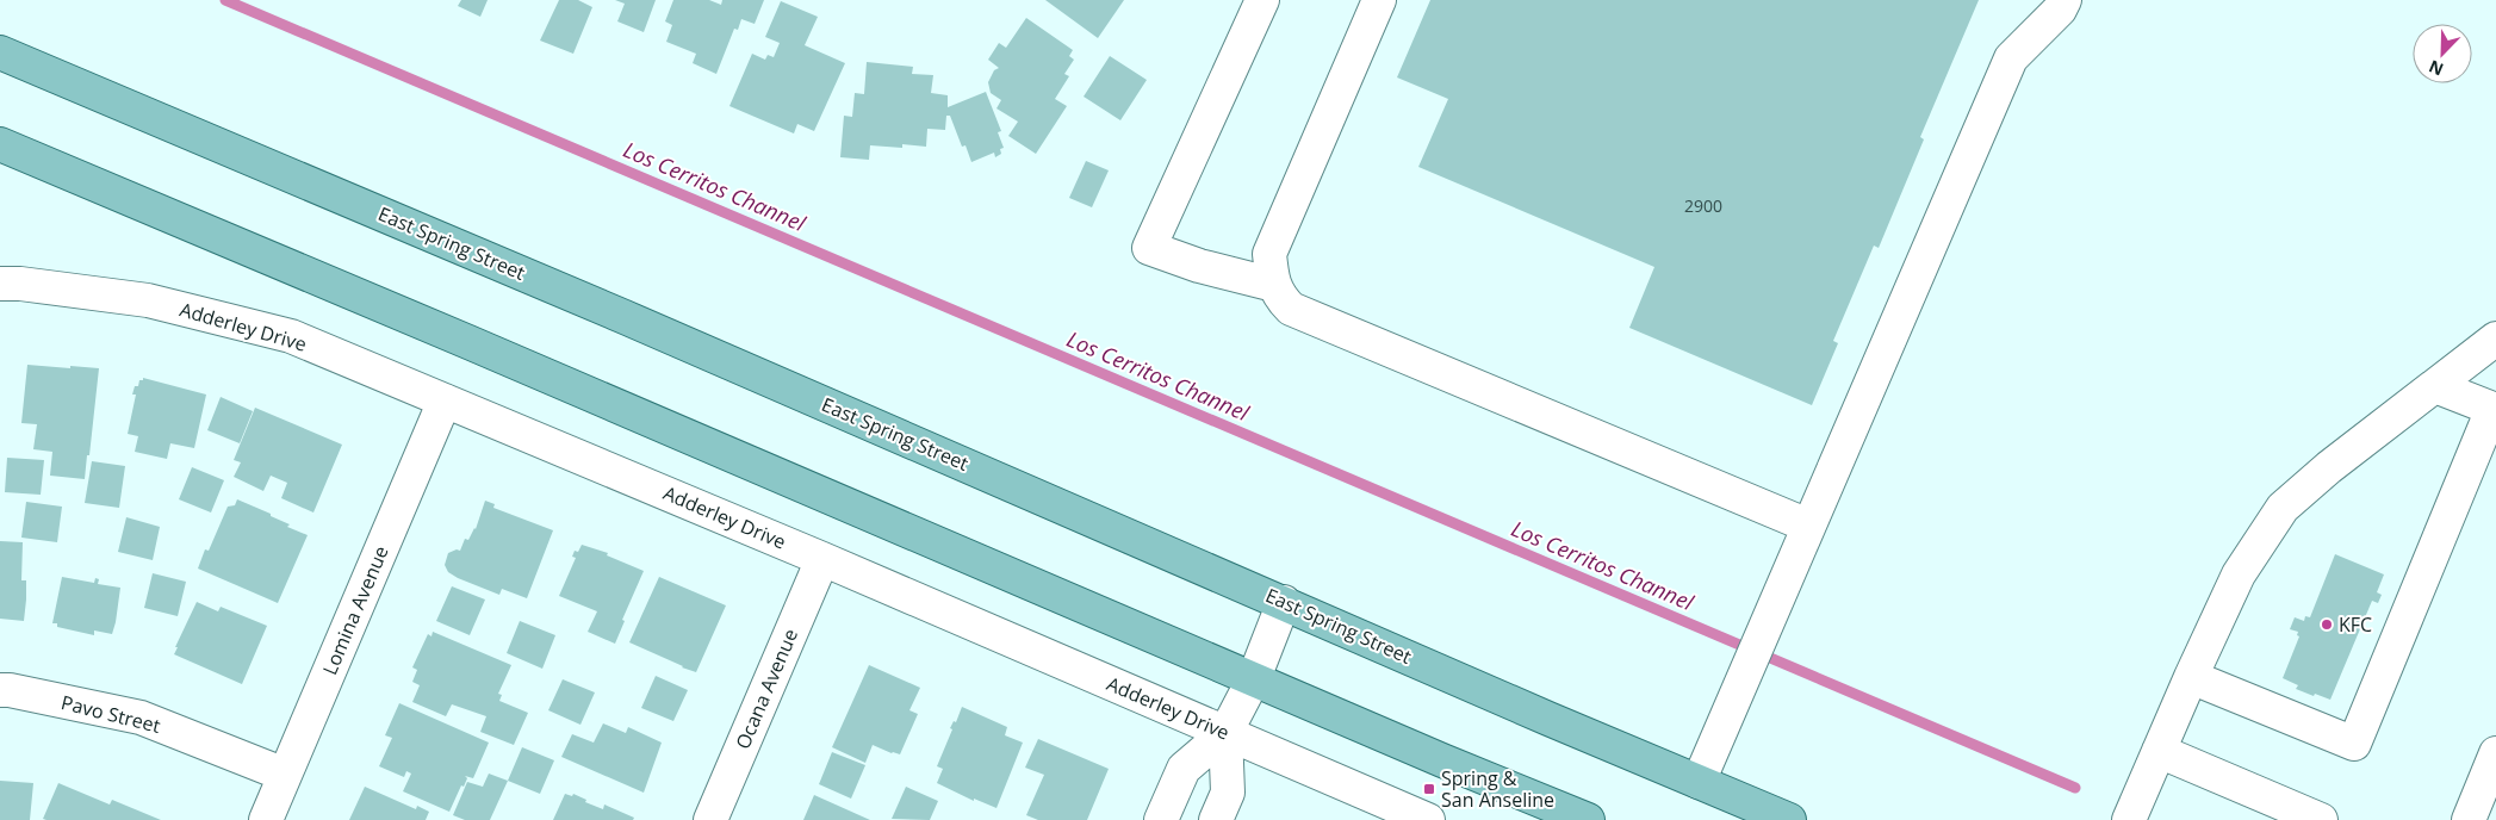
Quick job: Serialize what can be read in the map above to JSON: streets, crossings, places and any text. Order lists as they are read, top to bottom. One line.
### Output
{"streets":{"main road":["East Spring Street"],"street":["Adderley Drive","Lomina Avenue","Ocana Avenue","Pavo Street"]},"crossings":[["Adderley Drive","Lomina Avenue"],["Adderley Drive","Ocana Avenue"],["Lomina Avenue","Pavo Street"]],"water":["Los Cerritos Channel"],"places":{"other":["KFC"],"transit":["Spring & San Anseline"]},"house_numbers":["2900"],"north":"bottom left"}
